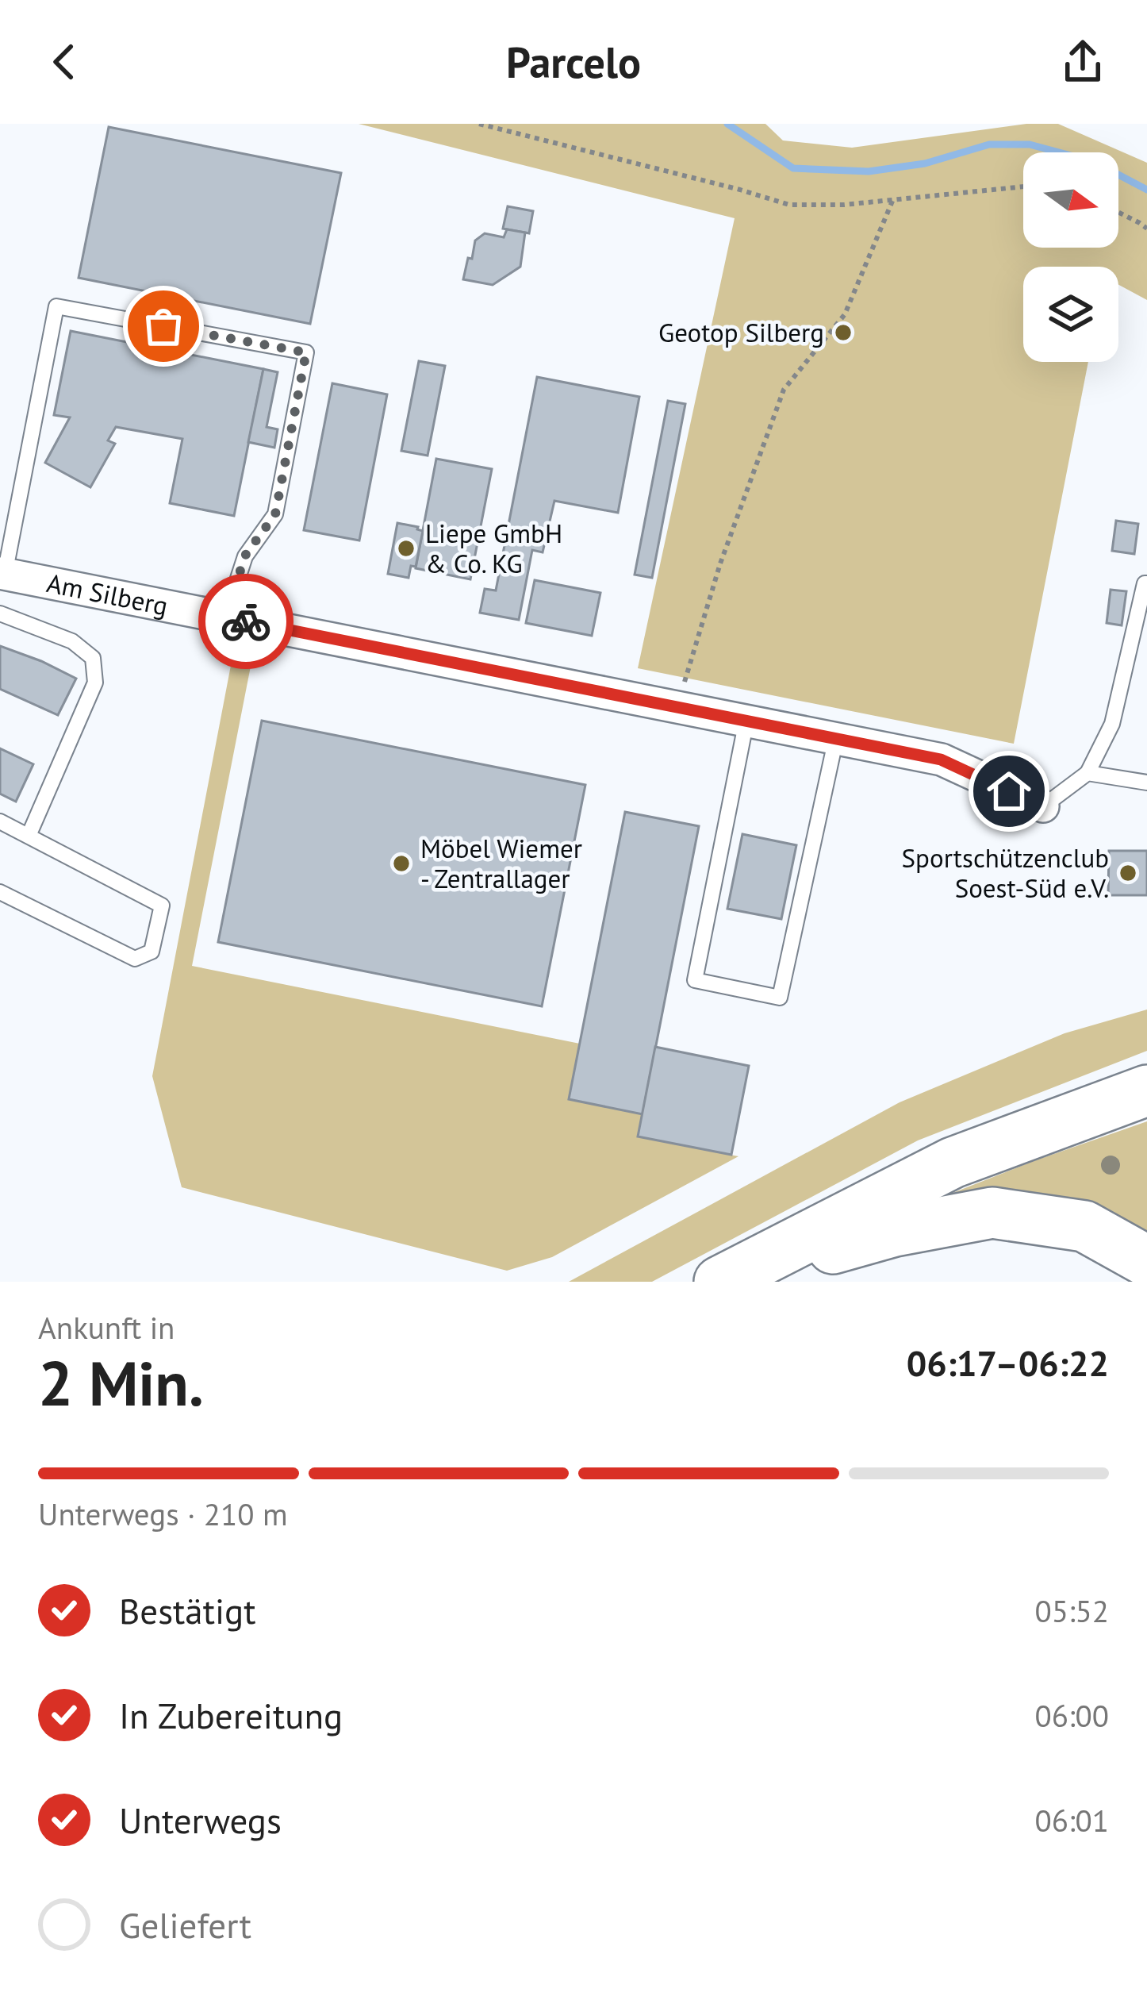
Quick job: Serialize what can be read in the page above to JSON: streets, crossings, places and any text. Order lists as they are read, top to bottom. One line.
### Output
{"streets":{"street":["Am Silberg"]},"places":["Geotop Silberg","Liepe GmbH & Co. KG","Möbel Wiemer - Zentrallager","Sportschützenclub Soest-Süd e.V."],"north":"right","page":{"header":"Parcelo","heading":["2 Min.","Ankunft in","06:17–06:22"],"bar":"Unterwegs · 210 m","list":[["Bestätigt","05:52"],["In Zubereitung","06:00"],["Unterwegs","06:01"],"Geliefert"]}}
